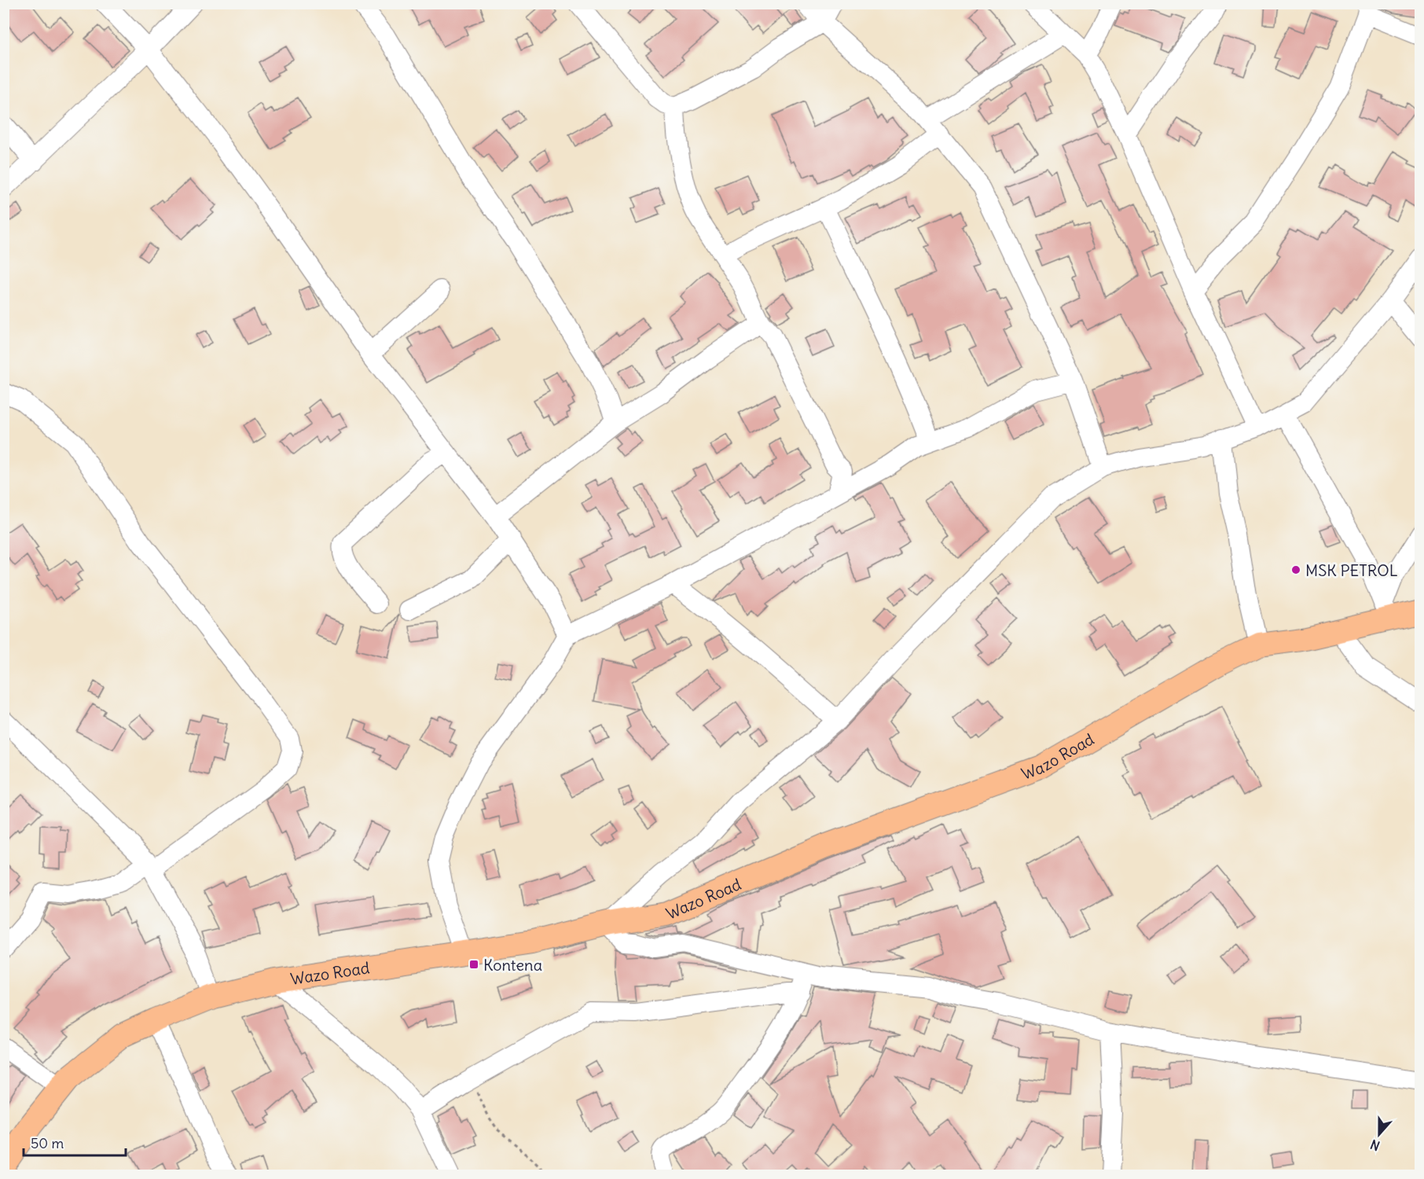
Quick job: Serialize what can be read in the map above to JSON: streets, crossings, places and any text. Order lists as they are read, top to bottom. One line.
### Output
{"streets":{"main road":["Wazo Road"]},"places":{"other":["MSK PETROL"],"transit":["Kontena"]},"scale_bar":"50 m","north":"bottom"}
